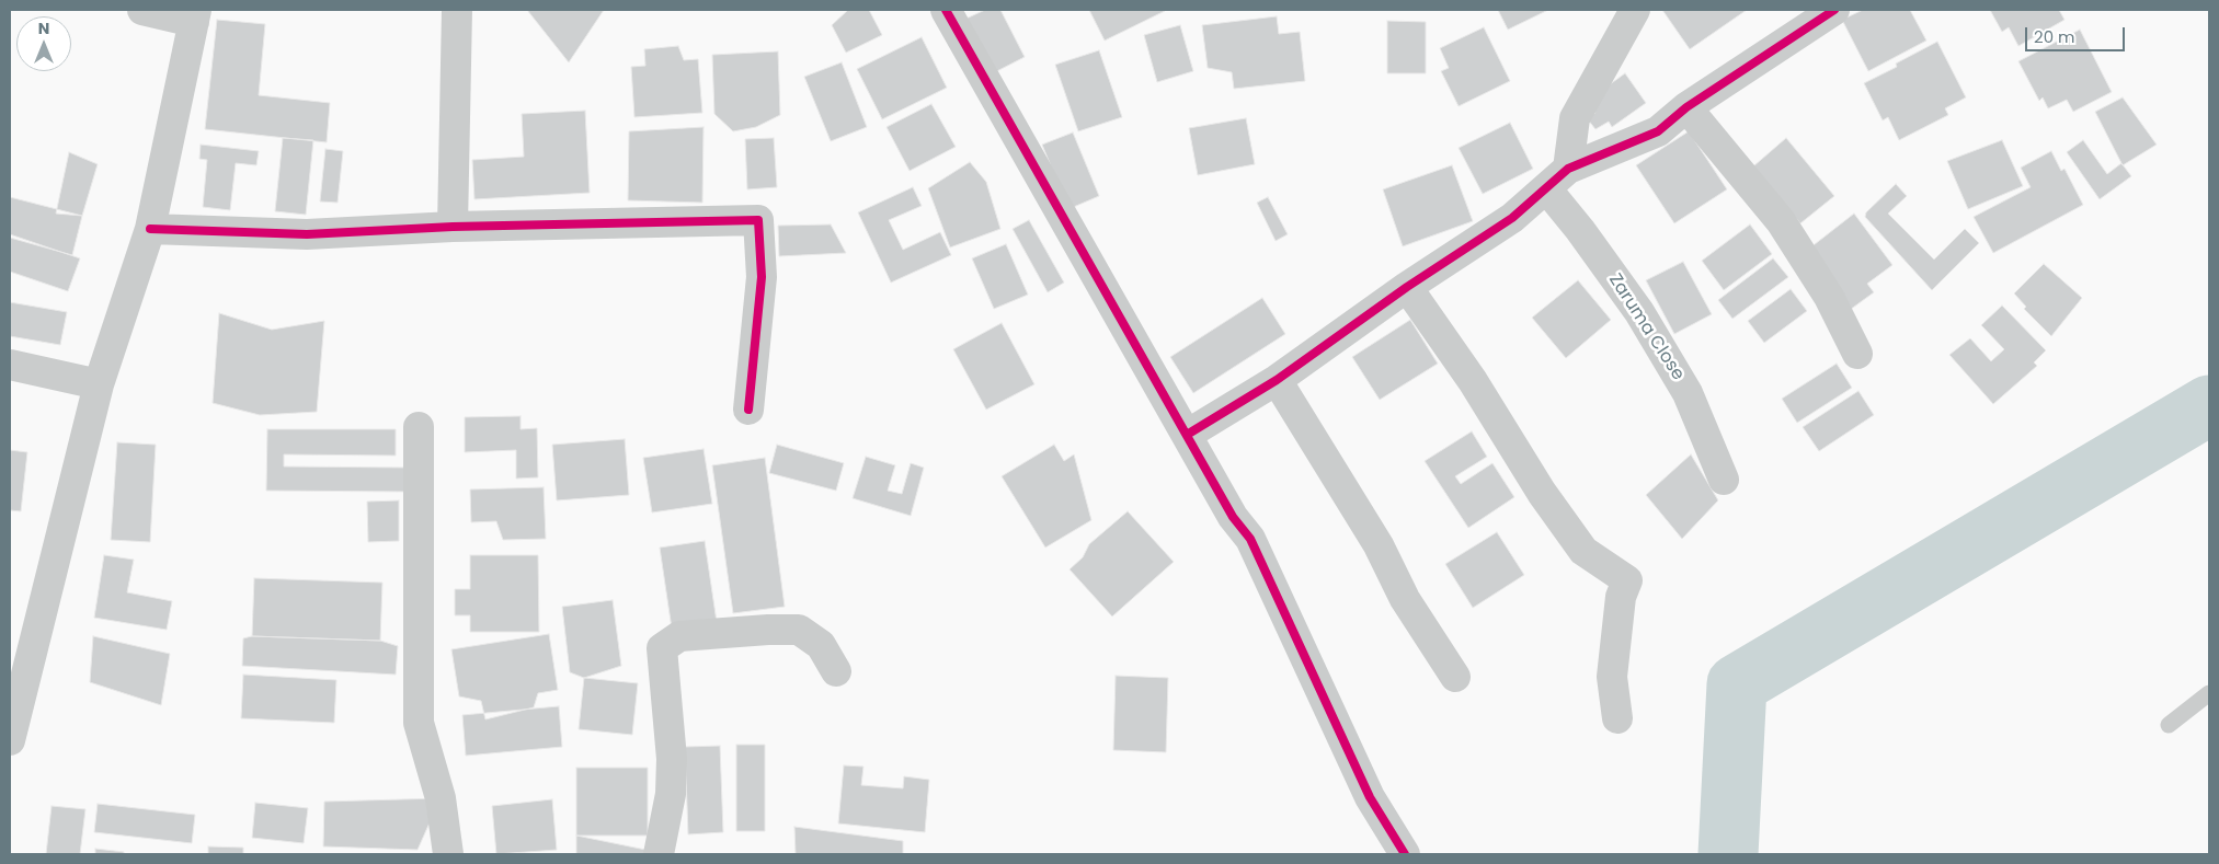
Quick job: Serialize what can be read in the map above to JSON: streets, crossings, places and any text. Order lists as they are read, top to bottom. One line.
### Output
{"streets":{"street":["Zaruma Close"]},"scale_bar":"20 m","north":"top"}
